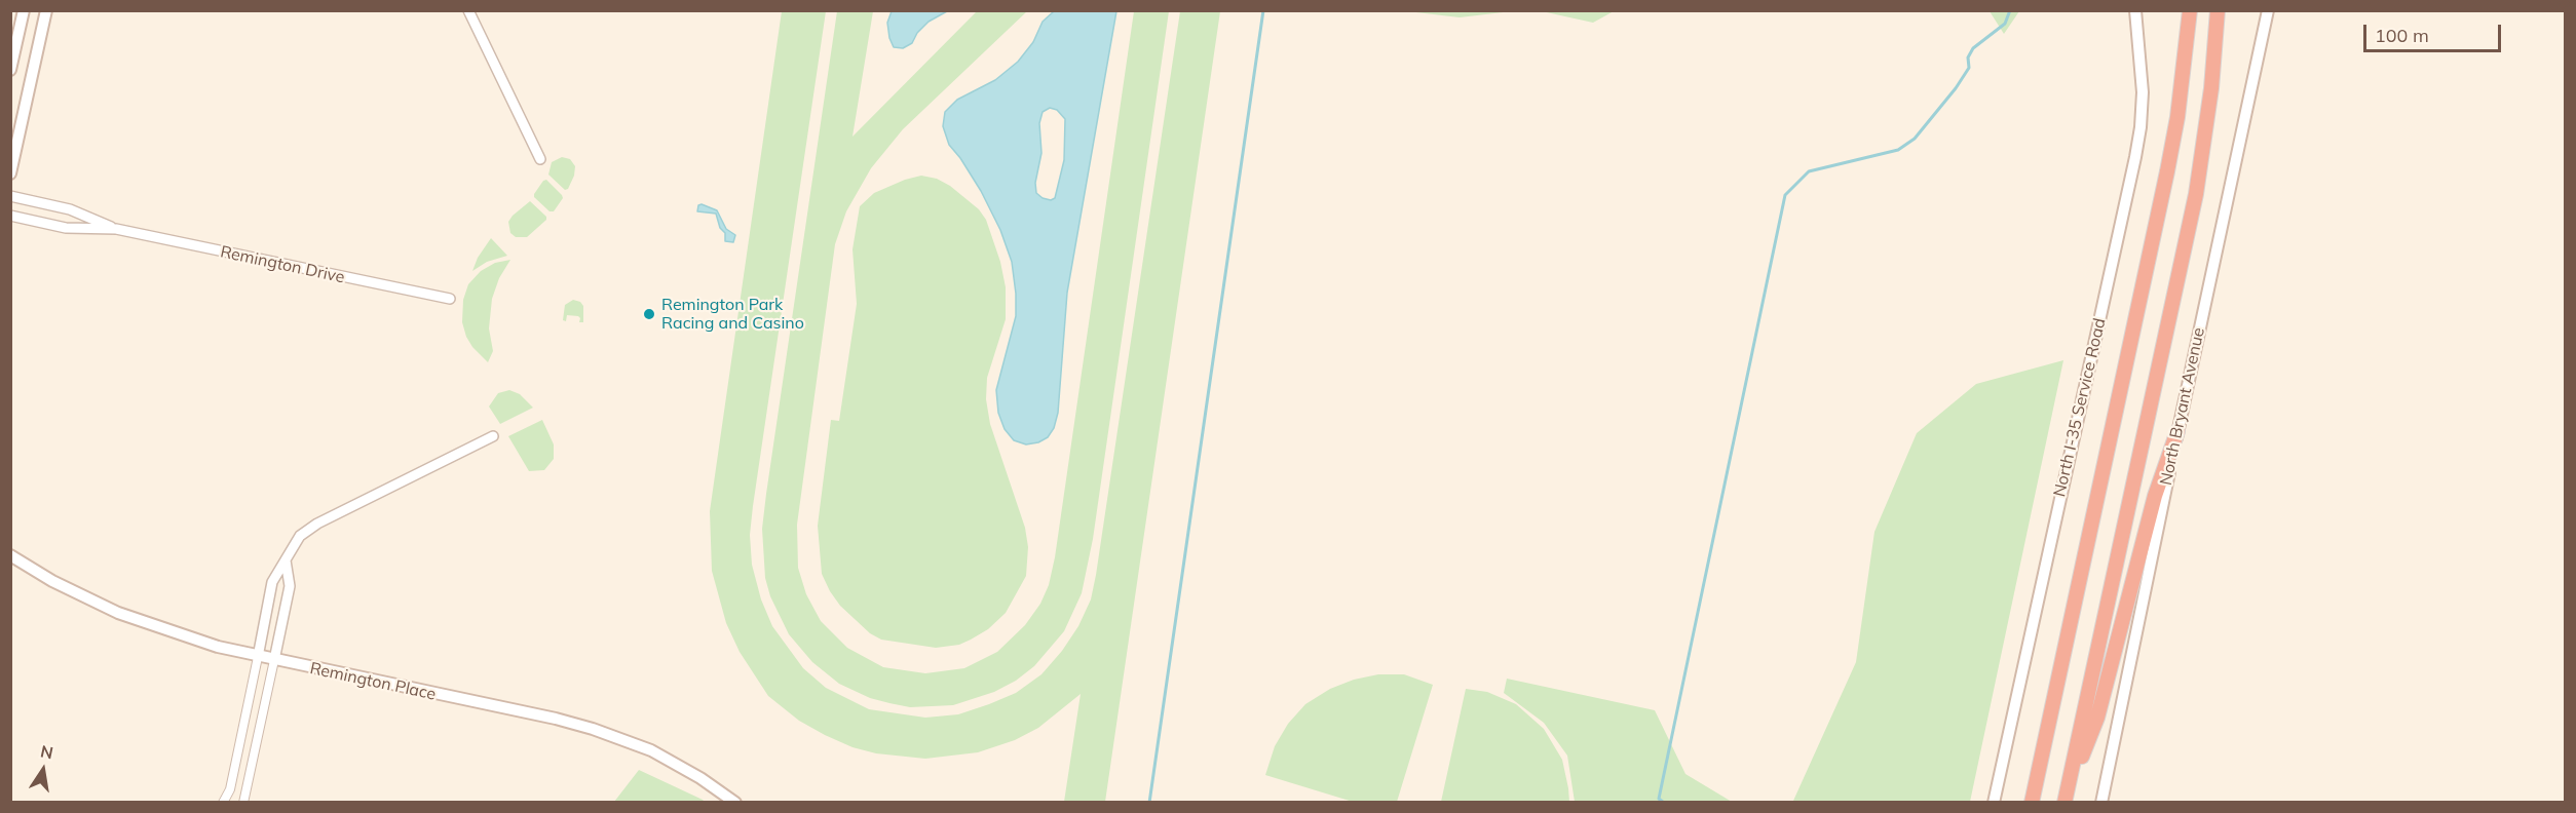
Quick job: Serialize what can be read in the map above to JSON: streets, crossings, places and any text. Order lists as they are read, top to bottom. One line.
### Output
{"streets":{"main road":["North Bryant Avenue","North I-35 Service Road","Remington Place"],"street":["Remington Drive"]},"places":["Remington Park Racing and Casino"],"scale_bar":"100 m","north":"top"}
